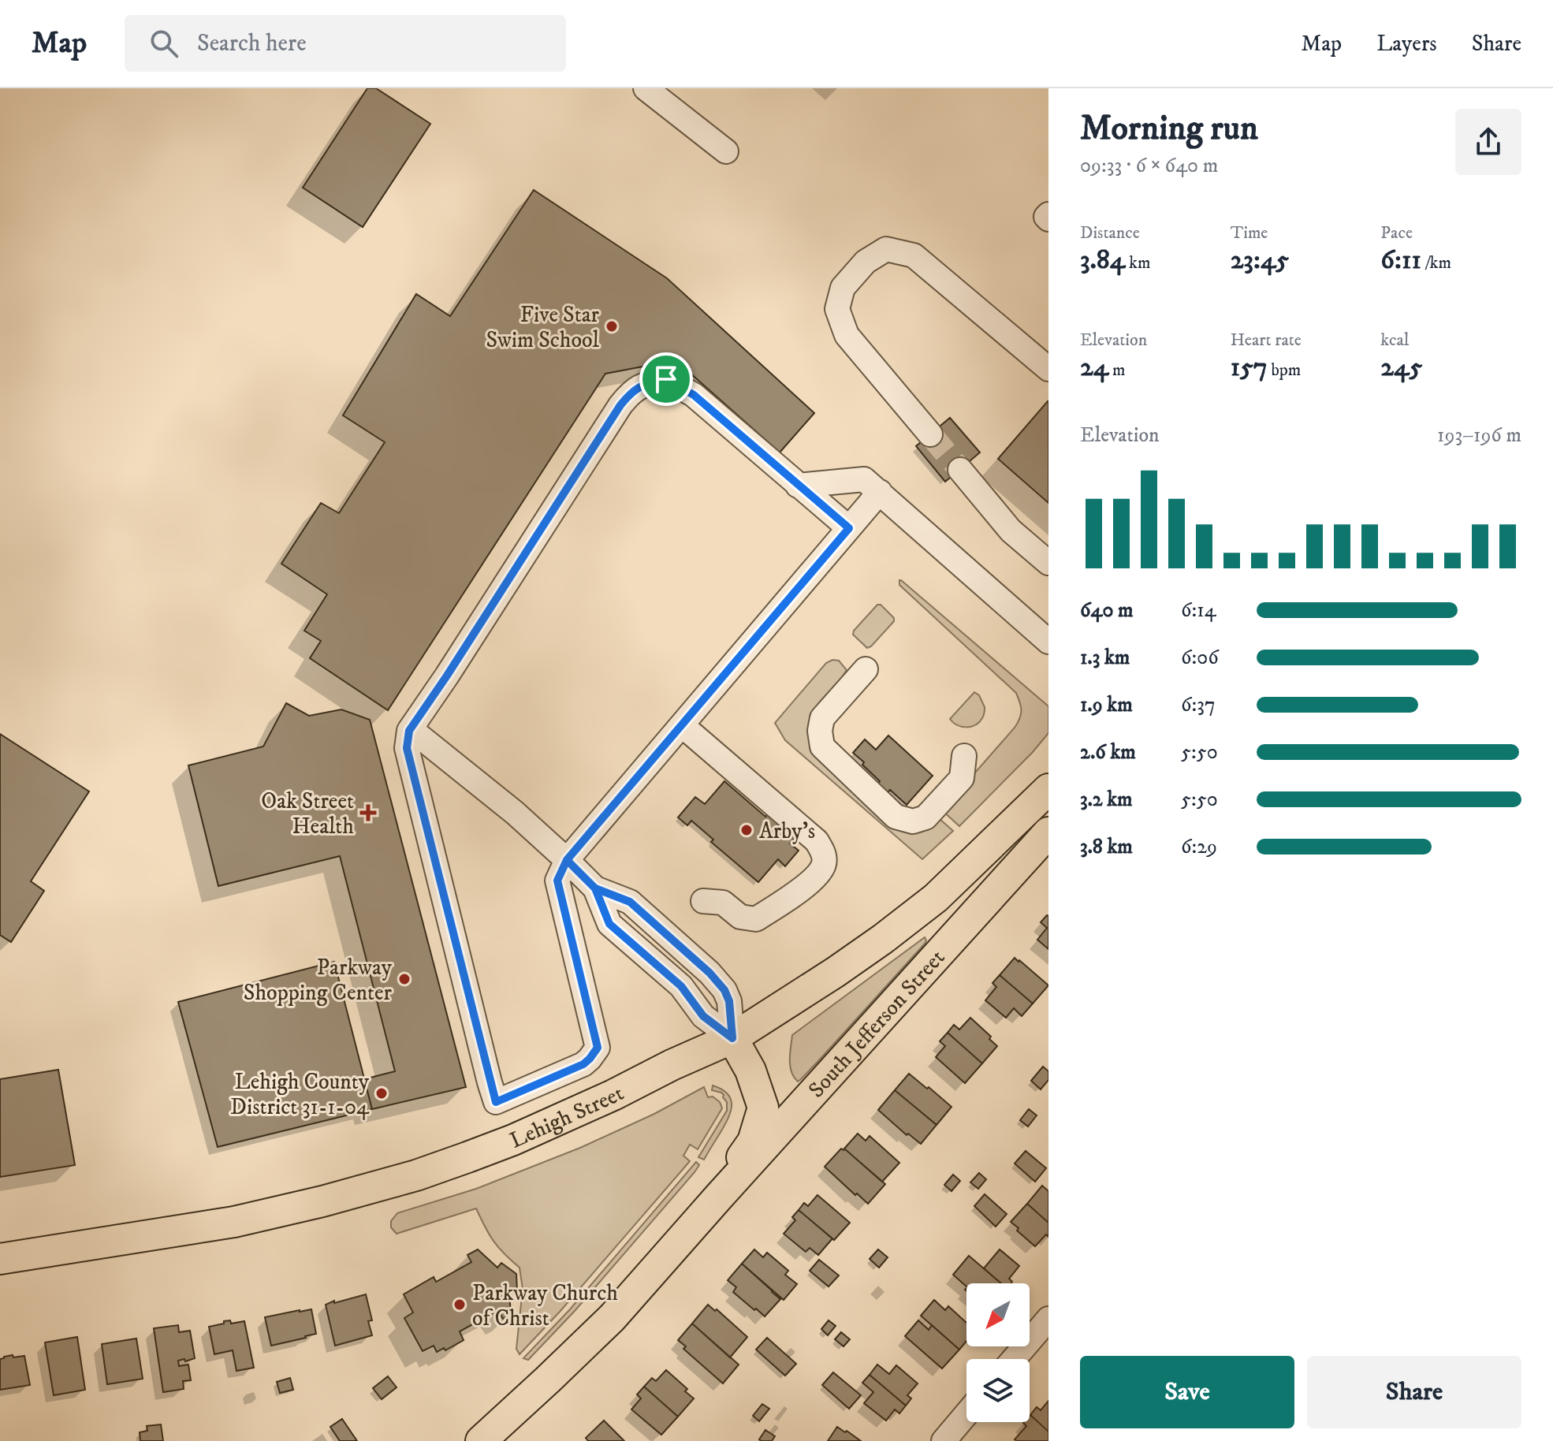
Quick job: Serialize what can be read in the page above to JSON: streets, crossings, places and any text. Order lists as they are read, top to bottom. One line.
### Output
{"streets":{"main road":["South Jefferson Street","Lehigh Street"]},"crossings":[["South Jefferson Street","Lehigh Street"]],"places":{"other":["Five Star Swim School","Arby's","Parkway Shopping Center","Lehigh County District 31-1-04","Parkway Church of Christ"],"health":["Oak Street Health"]},"north":"bottom left","page":{"header":"Map","search":"Search here","nav":["Map","Layers","Share"],"heading":["Morning run","09:33 · 6 × 640 m"],"stats":[["Distance","3.84 km"],["Time","23:45"],["Pace","6:11 /km"],["Elevation","24 m"],["Heart rate","157 bpm"],["kcal","245"]],"chart":["Elevation","193–196 m"],"list":[{"name":"640 m","note":"6:14"},{"name":"1.3 km","note":"6:06"},{"name":"1.9 km","note":"6:37"},{"name":"2.6 km","note":"5:50"},{"name":"3.2 km","note":"5:50"},{"name":"3.8 km","note":"6:29"}],"buttons":["Save","Share"]}}
